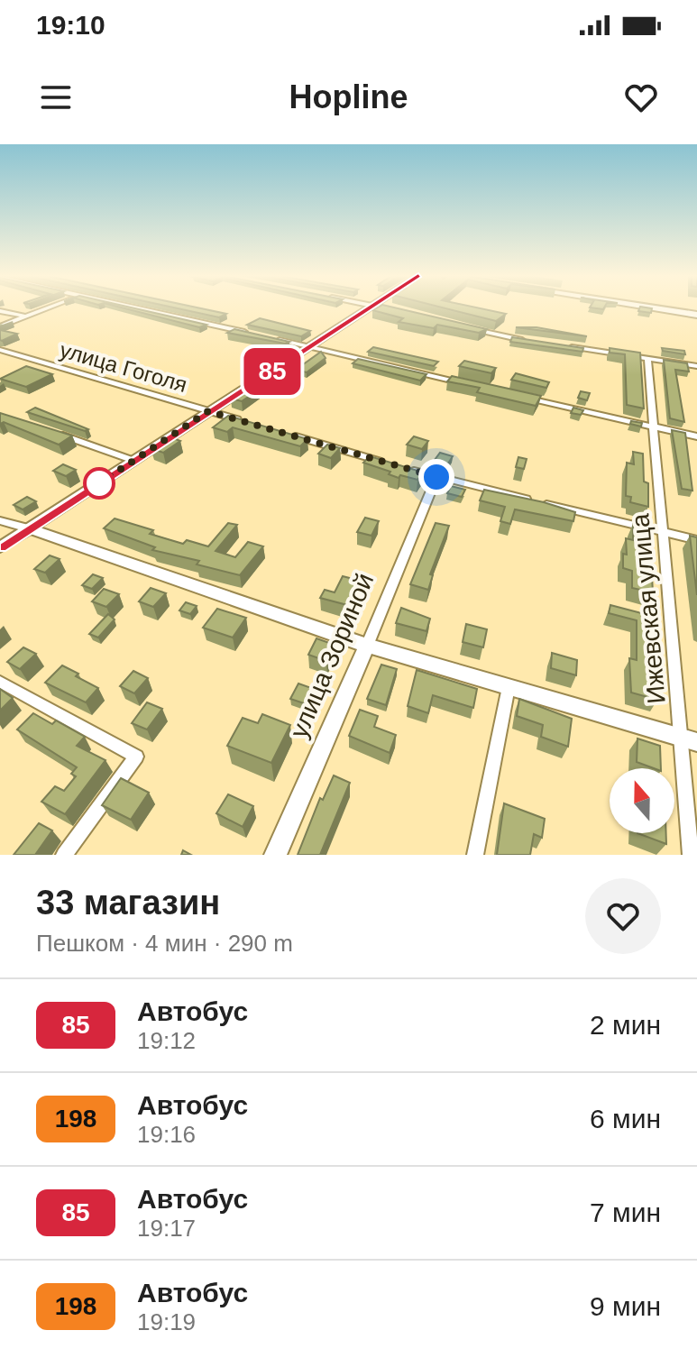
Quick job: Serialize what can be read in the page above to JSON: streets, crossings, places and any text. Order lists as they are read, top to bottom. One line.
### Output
{"streets":{"main road":["улица Зориной"],"street":["улица Гоголя","Ижевская улица"]},"lines":["bus line 85"],"north":"top","page":{"status":"19:10","header":"Hopline","on_map":"85","heading":["33 магазин","Пешком · 4 мин · 290 m"],"list":[{"mark":"85","name":"Автобус","note":"19:12","value":"2 мин"},{"mark":"198","name":"Автобус","note":"19:16","value":"6 мин"},{"mark":"85","name":"Автобус","note":"19:17","value":"7 мин"},{"mark":"198","name":"Автобус","note":"19:19","value":"9 мин"}]}}
